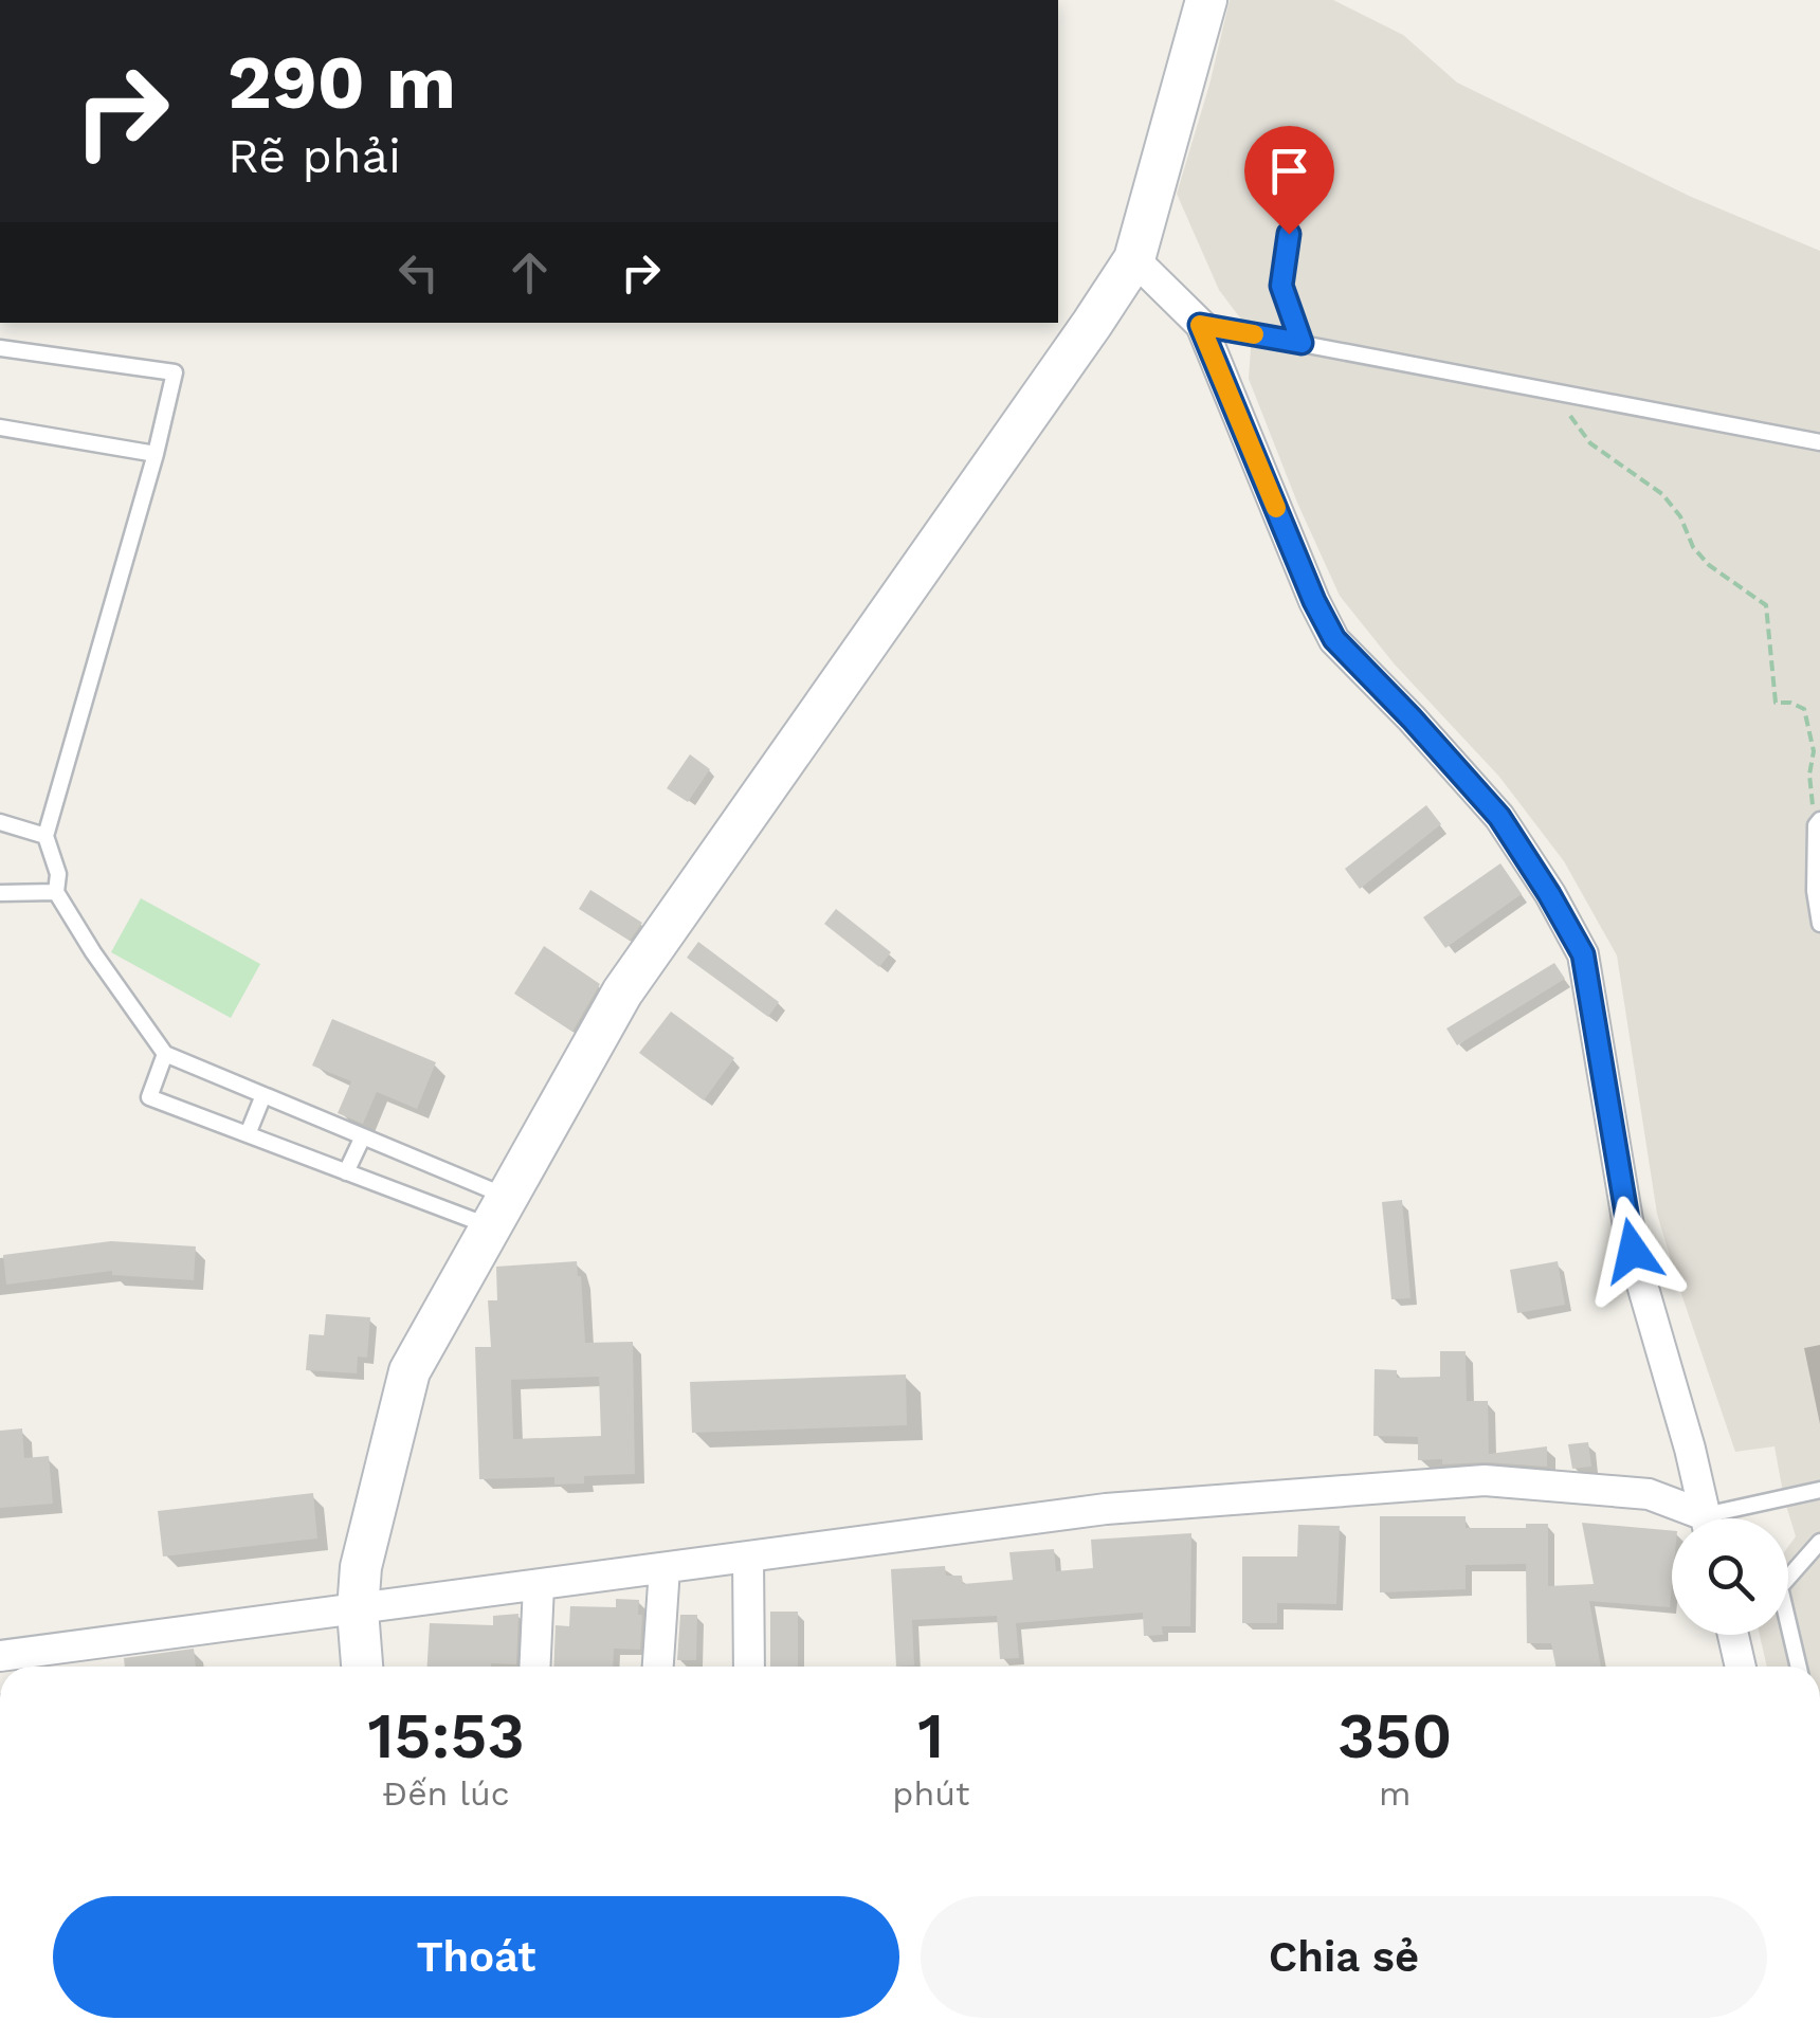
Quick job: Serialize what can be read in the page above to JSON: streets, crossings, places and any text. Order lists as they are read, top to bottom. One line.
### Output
{"page":{"turn":["290 m","Rẽ phải"],"eta":["15:53","Đến lúc","1","phút","350","m"],"buttons":["Thoát","Chia sẻ"]}}
